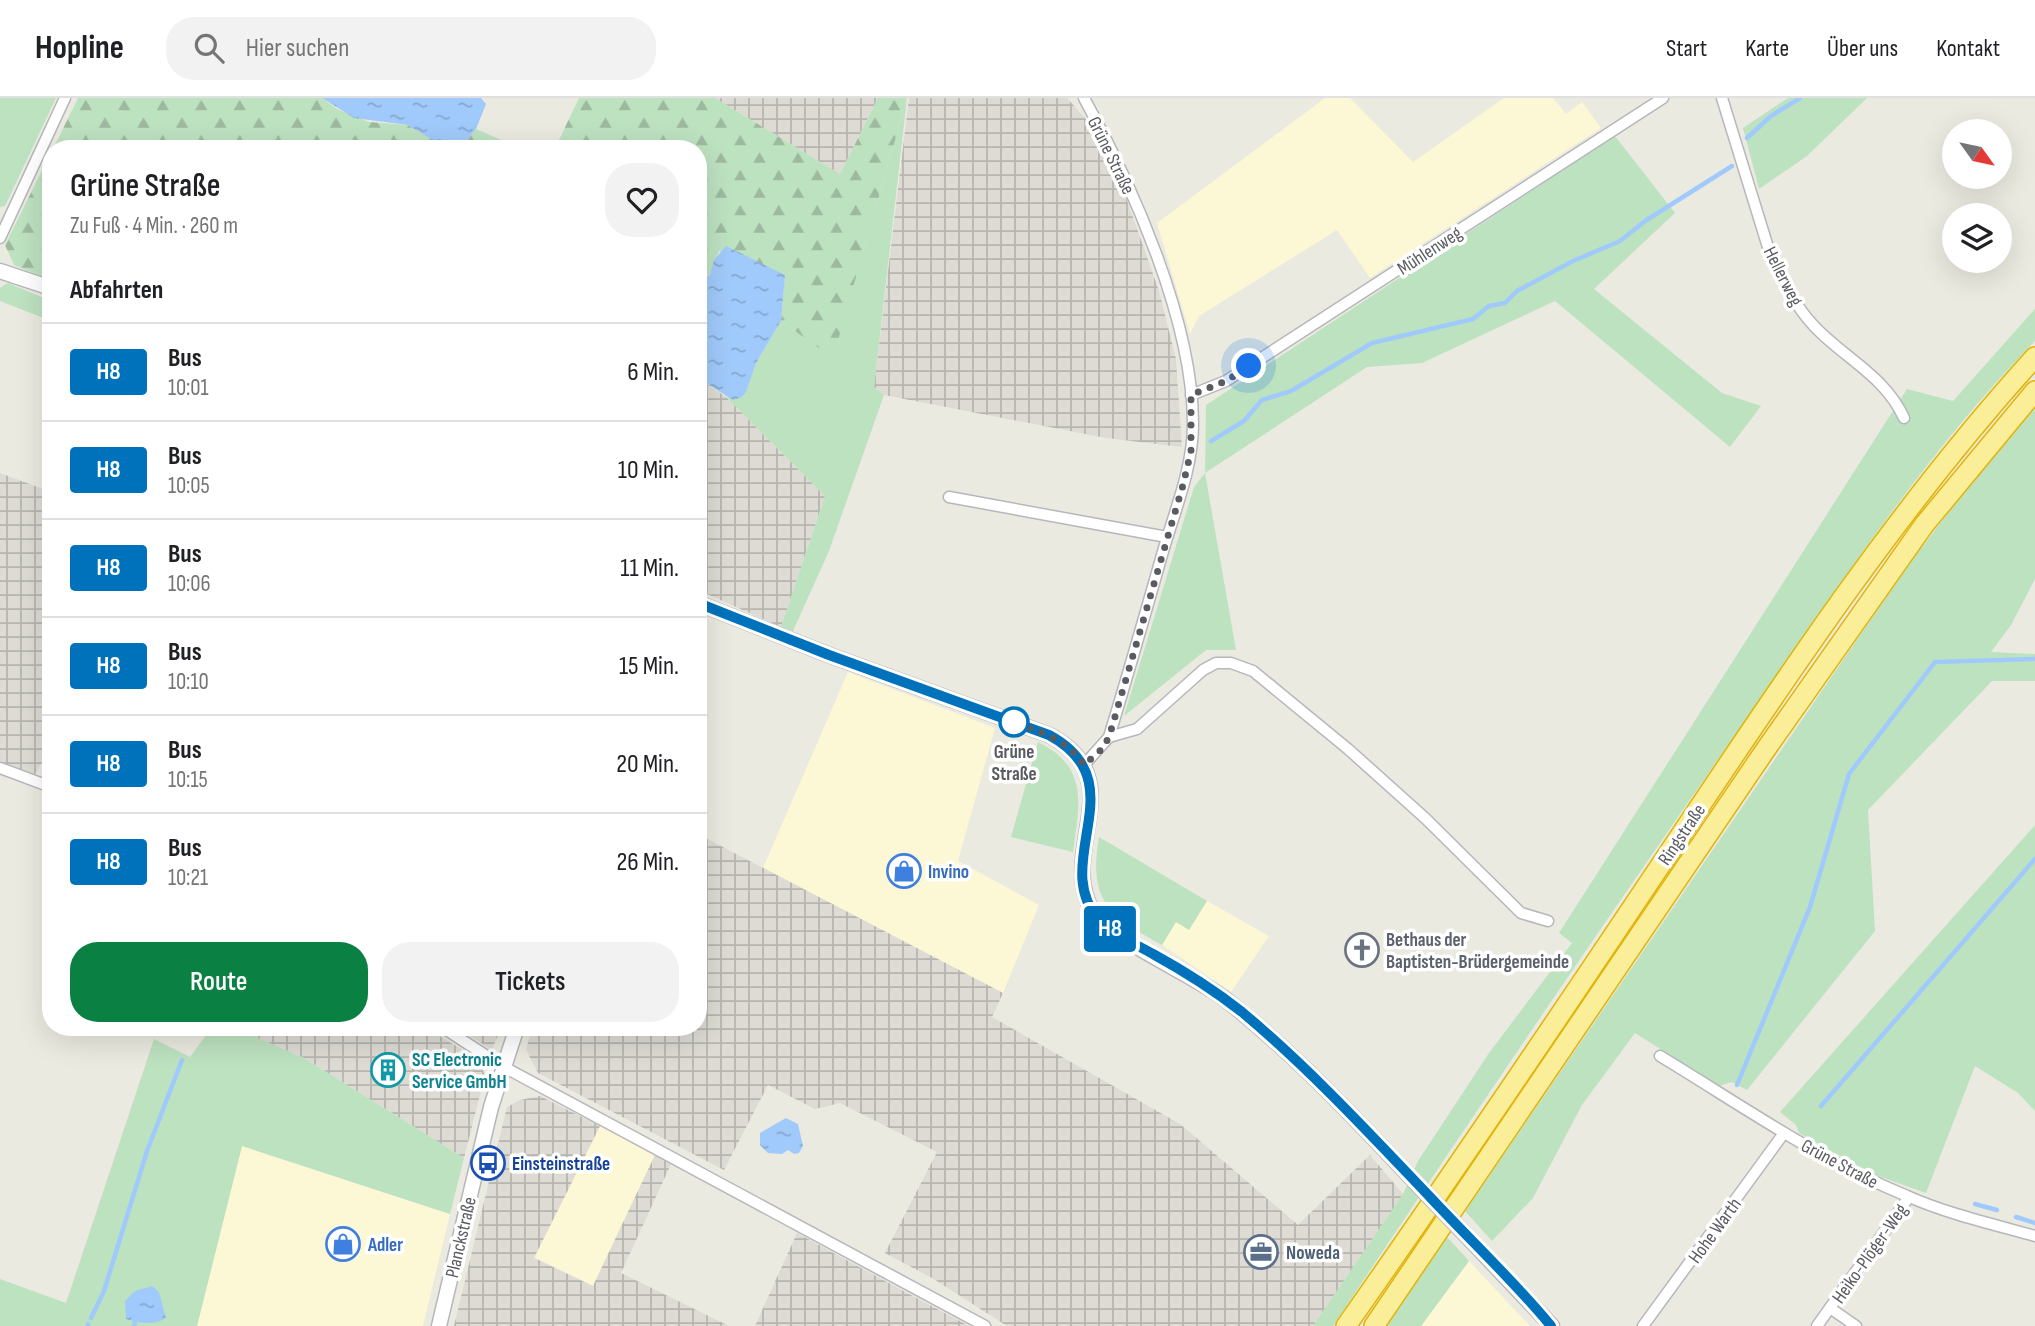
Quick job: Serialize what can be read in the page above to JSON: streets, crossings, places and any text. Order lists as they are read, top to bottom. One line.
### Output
{"streets":{"highway":["Ringstraße"],"street":["Grüne Straße","Mühlenweg","Hellerweg","Hohe Warth","Planckstraße","Heiko-Plöger-Weg"]},"crossings":[["Grüne Straße","Mühlenweg"],["Grüne Straße","Hohe Warth"],["Grüne Straße","Heiko-Plöger-Weg"]],"places":{"other":["Grüne Straße"],"shop":["Invino","Adler"],"church":["Bethaus der Baptisten-Brüdergemeinde"],"building":["SC Electronic Service GmbH"],"bus stop":["Einsteinstraße"],"office":["Noweda"]},"lines":["bus line H8"],"north":"bottom right","page":{"header":"Hopline","search":"Hier suchen","nav":["Start","Karte","Über uns","Kontakt"],"on_map":"H8","heading":[["Grüne Straße","Zu Fuß · 4 Min. · 260 m"],"Abfahrten"],"list":[{"mark":"H8","name":"Bus","note":"10:01","value":"6 Min."},{"mark":"H8","name":"Bus","note":"10:05","value":"10 Min."},{"mark":"H8","name":"Bus","note":"10:06","value":"11 Min."},{"mark":"H8","name":"Bus","note":"10:10","value":"15 Min."},{"mark":"H8","name":"Bus","note":"10:15","value":"20 Min."},{"mark":"H8","name":"Bus","note":"10:21","value":"26 Min."}],"buttons":["Route","Tickets"]}}
